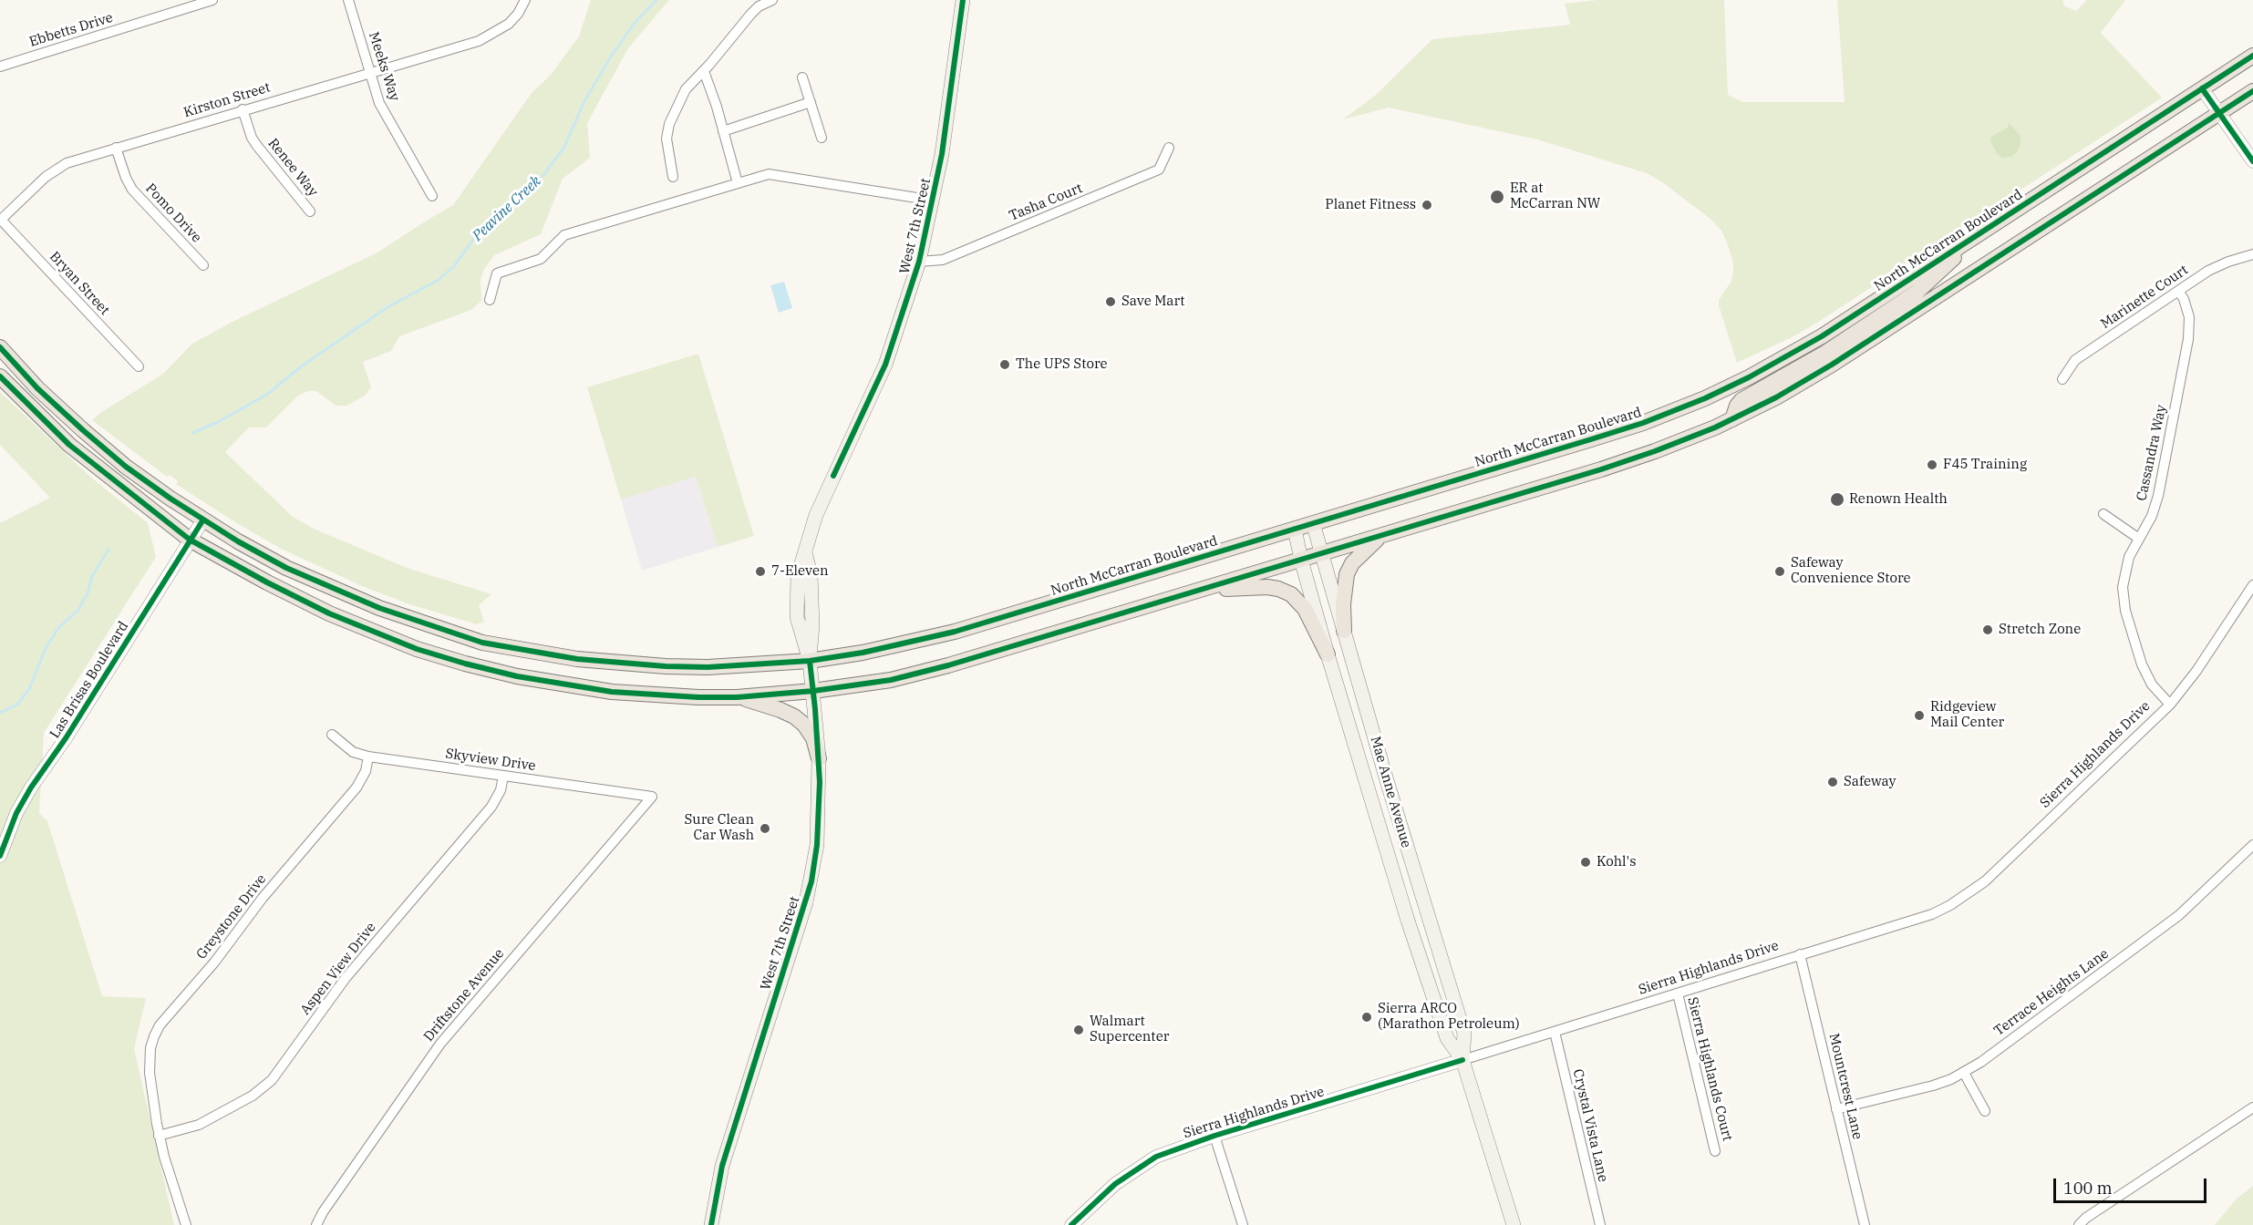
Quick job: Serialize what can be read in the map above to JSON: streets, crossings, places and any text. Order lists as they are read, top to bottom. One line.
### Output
{"streets":{"main road":["West 7th Street","North McCarran Boulevard","Mae Anne Avenue"],"street":["Ebbetts Drive","Meeks Way","Kirston Street","Renee Way","Tasha Court","Pomo Drive","Bryan Street","Marinette Court","Cassandra Way","Las Brisas Boulevard","Sierra Highlands Drive","Skyview Drive","Greystone Drive","Aspen View Drive","Terrace Heights Lane","Driftstone Avenue","Sierra Highlands Court","Mountcrest Lane","Crystal Vista Lane"]},"crossings":[["Meeks Way","Kirston Street"],["Kirston Street","Renee Way"],["Kirston Street","Pomo Drive"],["Kirston Street","Bryan Street"],["Tasha Court","West 7th Street"],["West 7th Street","North McCarran Boulevard"],["North McCarran Boulevard","Las Brisas Boulevard"],["North McCarran Boulevard","Mae Anne Avenue"],["Marinette Court","Cassandra Way"],["Cassandra Way","Sierra Highlands Drive"],["Sierra Highlands Drive","Mae Anne Avenue"],["Sierra Highlands Drive","Sierra Highlands Court"],["Sierra Highlands Drive","Mountcrest Lane"],["Sierra Highlands Drive","Crystal Vista Lane"],["Skyview Drive","Greystone Drive"],["Skyview Drive","Aspen View Drive"],["Skyview Drive","Driftstone Avenue"],["Greystone Drive","Aspen View Drive"],["Terrace Heights Lane","Mountcrest Lane"]],"water":["Peavine Creek"],"places":["ER at McCarran NW","Planet Fitness","Save Mart","The UPS Store","F45 Training","Renown Health","7-Eleven","Safeway Convenience Store","Stretch Zone","Ridgeview Mail Center","Safeway","Sure Clean Car Wash","Kohl's","Sierra ARCO (Marathon Petroleum)","Walmart Supercenter"],"scale_bar":"100 m"}
